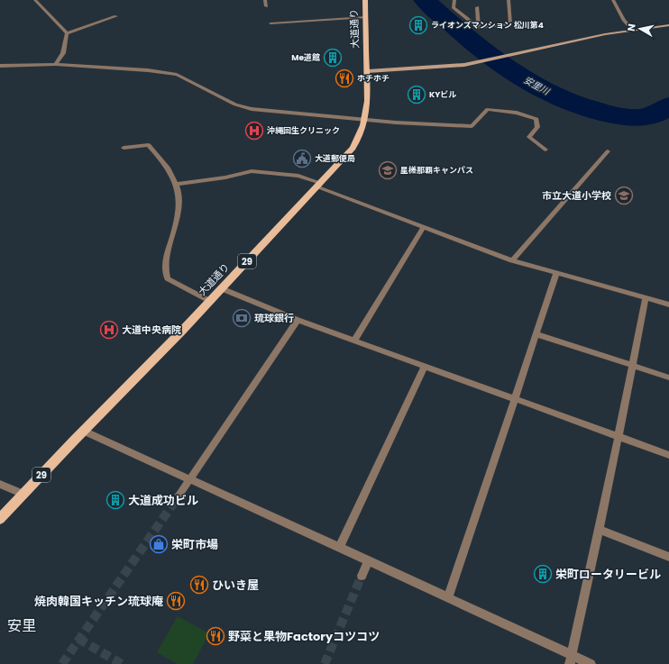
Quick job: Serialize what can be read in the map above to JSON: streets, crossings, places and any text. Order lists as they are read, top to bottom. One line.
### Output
{"streets":{"main road":["大道通り","29"]},"districts":["安里"],"water":["安里川"],"places":{"building":["ライオンズマンション 松川第4","Me道館","KYビル","大道成功ビル","栄町ロータリービル"],"restaurant":["ホチホチ","ひいき屋","焼肉韓国キッチン琉球庵","野菜と果物Factoryコツコツ"],"hospital":["沖縄回生クリニック","大道中央病院"],"public building":["大道郵便局"],"school or university":["星槎那覇キャンパス","市立大道小学校"],"bank":["琉球銀行"],"shop":["栄町市場"]},"north":"left"}
